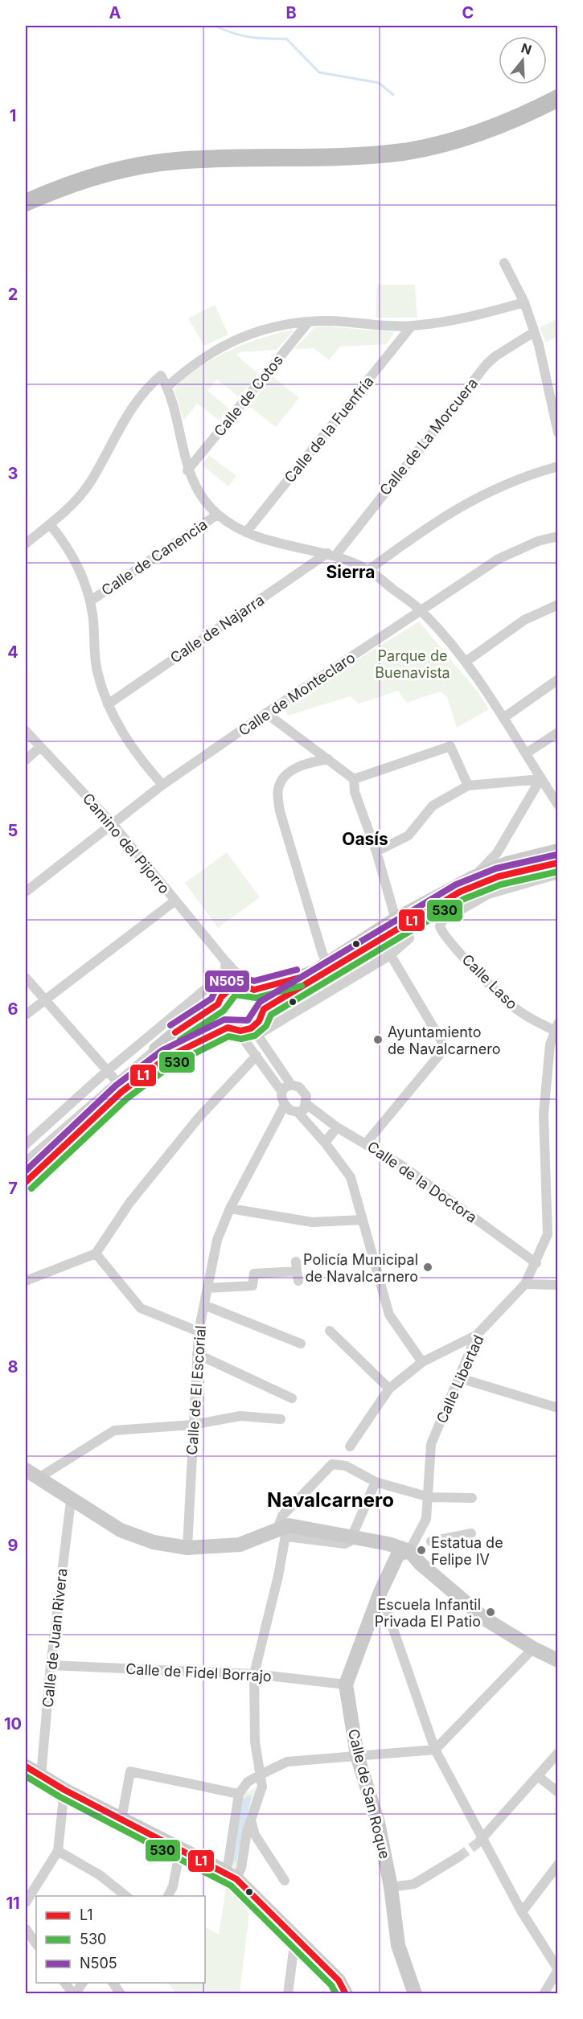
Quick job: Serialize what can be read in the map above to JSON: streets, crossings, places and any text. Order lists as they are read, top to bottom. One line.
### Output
{"streets":{"street":["Calle de Cotos","Calle de la Fuenfría","Calle de La Morcuera","Calle de Canencia","Calle de Najarra","Calle de Monteclaro","Camino del Pijorro","Calle Laso","Calle de la Doctora","Calle Libertad","Calle de El Escorial","Calle de Juan Rivera","Calle de Fidel Borrajo","Calle de San Roque"]},"crossings":[["Calle de La Morcuera","Calle de Najarra"],["Calle de Monteclaro","Camino del Pijorro"],["Calle Laso","Calle Libertad"],["Calle de la Doctora","Calle Libertad"],["Calle de la Doctora","Calle de El Escorial"],["Calle Libertad","Calle de San Roque"],["Calle de Juan Rivera","Calle de Fidel Borrajo"],["Calle de Fidel Borrajo","Calle de San Roque"]],"districts":["Sierra","Oasís","Navalcarnero"],"parks":["Parque de Buenavista"],"places":["Ayuntamiento de Navalcarnero","Policía Municipal de Navalcarnero","Estatua de Felipe IV","Escuela Infantil Privada El Patio"],"lines":["transit line N505","transit line L1","transit line 530"],"legend":["L1","530","N505"],"north":"top","grid":{"columns":["A","B","C"],"rows":["1","2","3","4","5","6","7","8","9","10","11"]}}
